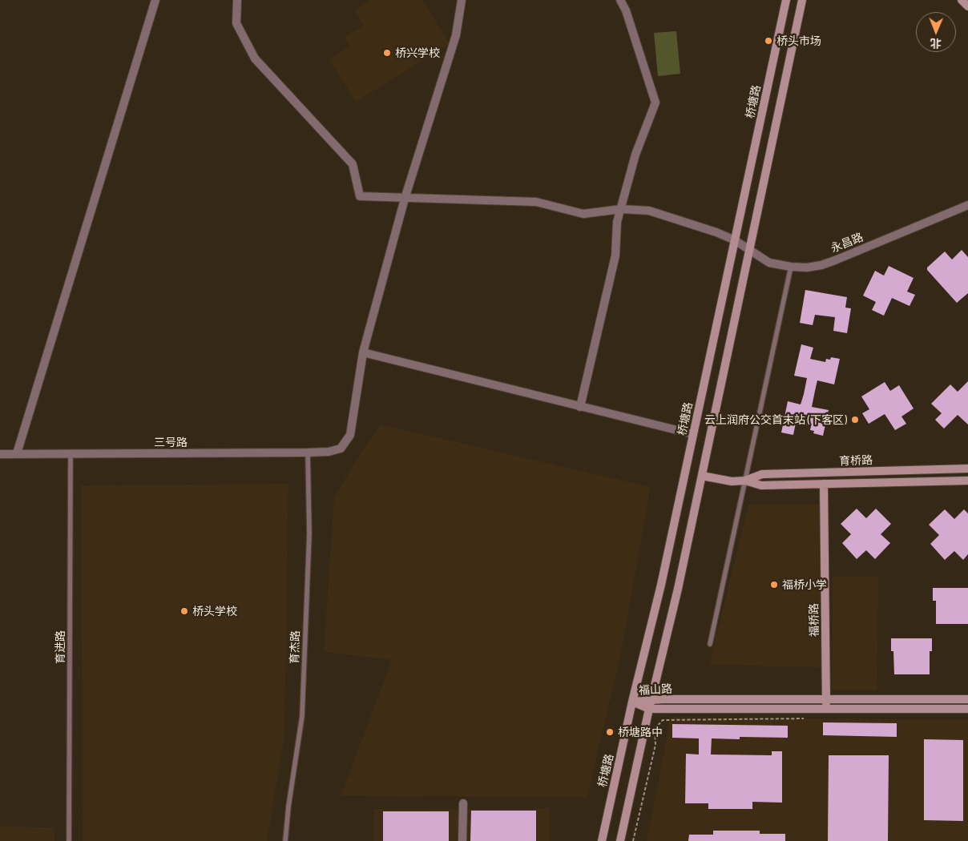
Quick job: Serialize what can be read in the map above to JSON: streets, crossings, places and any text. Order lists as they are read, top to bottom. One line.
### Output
{"streets":{"street":["桥塘路","永昌路","三号路","育桥路","福桥路","福山路"],"lane":["育进路","育杰路"]},"crossings":[["桥塘路","永昌路"],["桥塘路","福山路"],["三号路","育进路"],["三号路","育杰路"],["育桥路","福桥路"],["福桥路","福山路"]],"places":["桥头市场","桥兴学校","云上润府公交首末站 (下客区)","福桥小学","桥头学校","桥塘路中"],"north":"bottom"}
